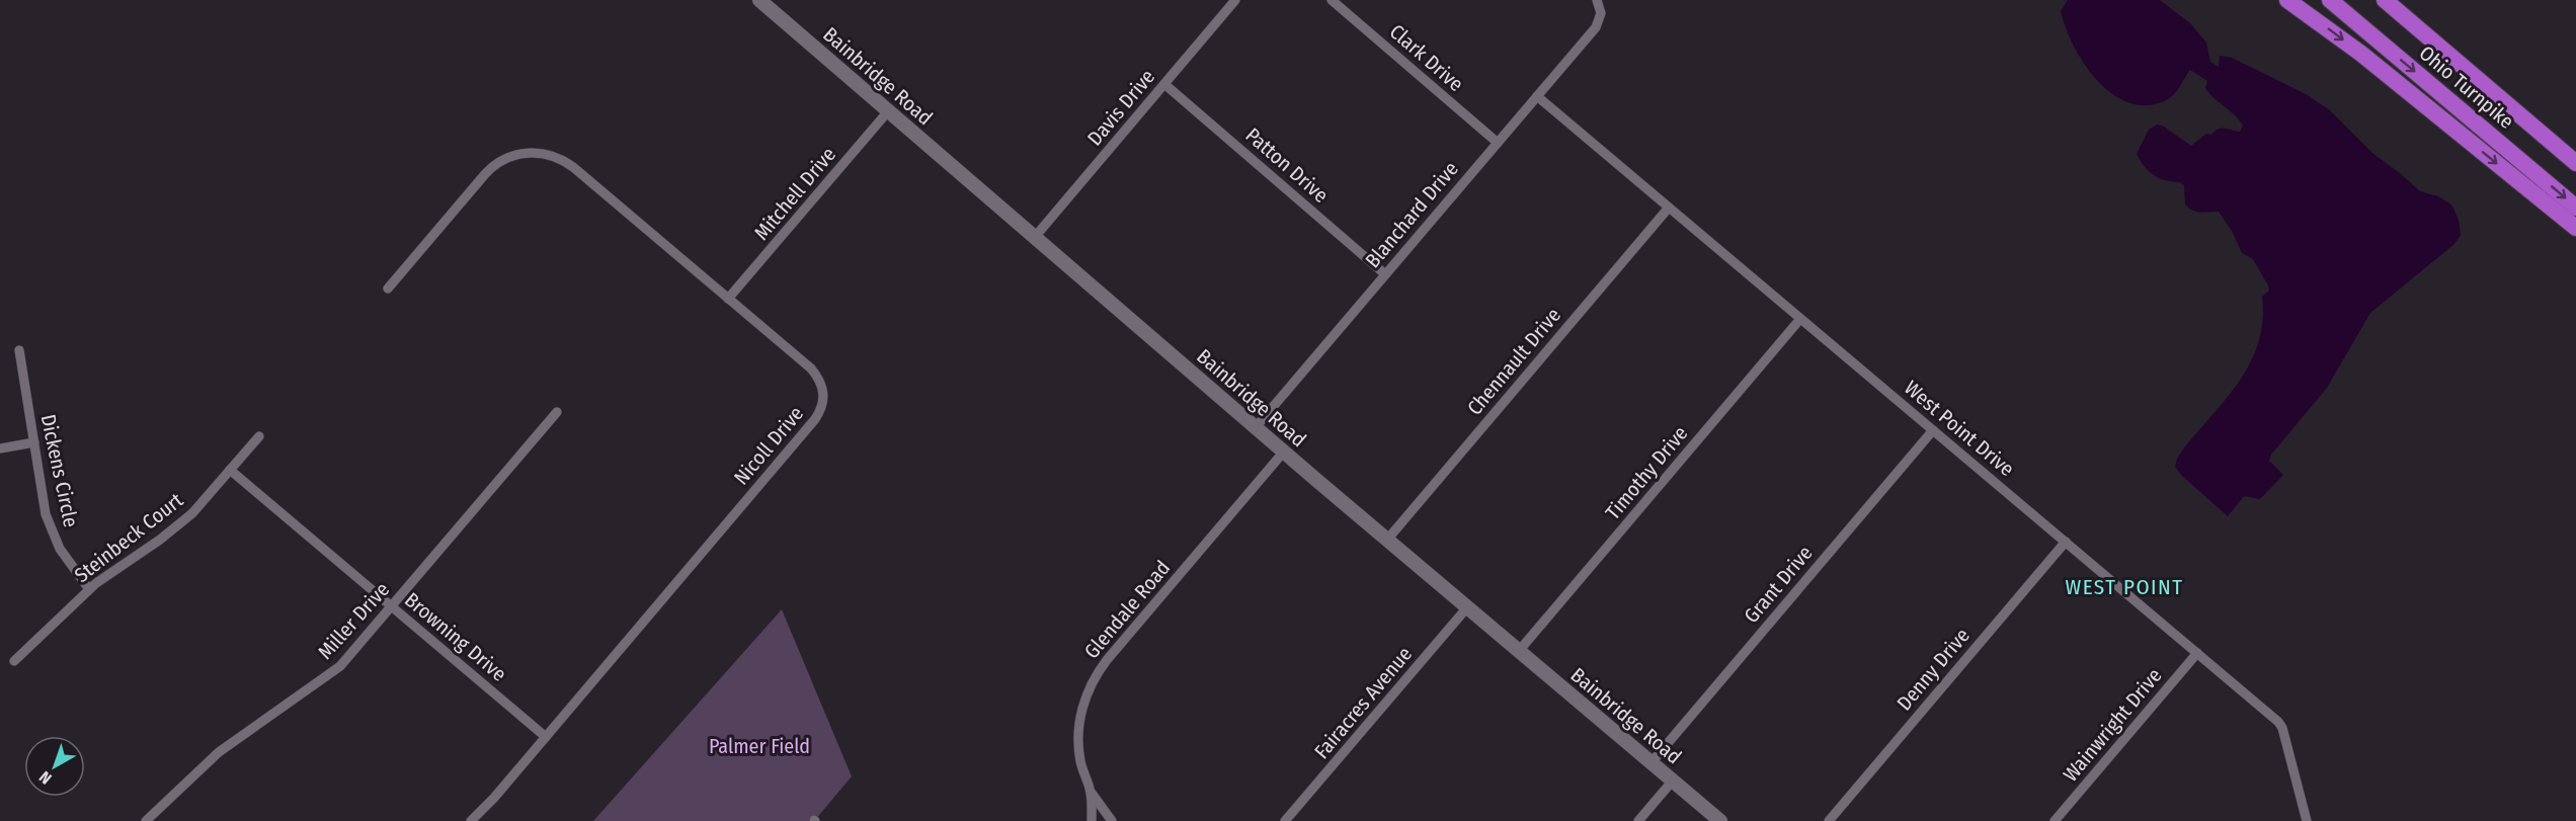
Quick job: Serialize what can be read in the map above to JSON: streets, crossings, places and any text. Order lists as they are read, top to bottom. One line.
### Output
{"streets":{"highway":["Ohio Turnpike"],"street":["Clark Drive","Bainbridge Road","Davis Drive","Patton Drive","Mitchell Drive","Blanchard Drive","Chennault Drive","West Point Drive","Nicoll Drive","Dickens Circle","Timothy Drive","Steinbeck Court","Grant Drive","Glendale Road","Miller Drive","Browning Drive","Denny Drive","Fairacres Avenue","Wainwright Drive"]},"crossings":[["Clark Drive","Blanchard Drive"],["Bainbridge Road","Davis Drive"],["Bainbridge Road","Mitchell Drive"],["Bainbridge Road","Blanchard Drive"],["Bainbridge Road","Chennault Drive"],["Bainbridge Road","Timothy Drive"],["Bainbridge Road","Grant Drive"],["Bainbridge Road","Glendale Road"],["Bainbridge Road","Fairacres Avenue"],["Davis Drive","Patton Drive"],["Patton Drive","Blanchard Drive"],["Mitchell Drive","Nicoll Drive"],["Blanchard Drive","West Point Drive"],["Chennault Drive","West Point Drive"],["West Point Drive","Timothy Drive"],["West Point Drive","Grant Drive"],["West Point Drive","Denny Drive"],["West Point Drive","Wainwright Drive"],["Nicoll Drive","Browning Drive"],["Dickens Circle","Steinbeck Court"],["Steinbeck Court","Browning Drive"],["Miller Drive","Browning Drive"]],"districts":["WEST POINT"],"parks":["Palmer Field"],"north":"bottom left"}
